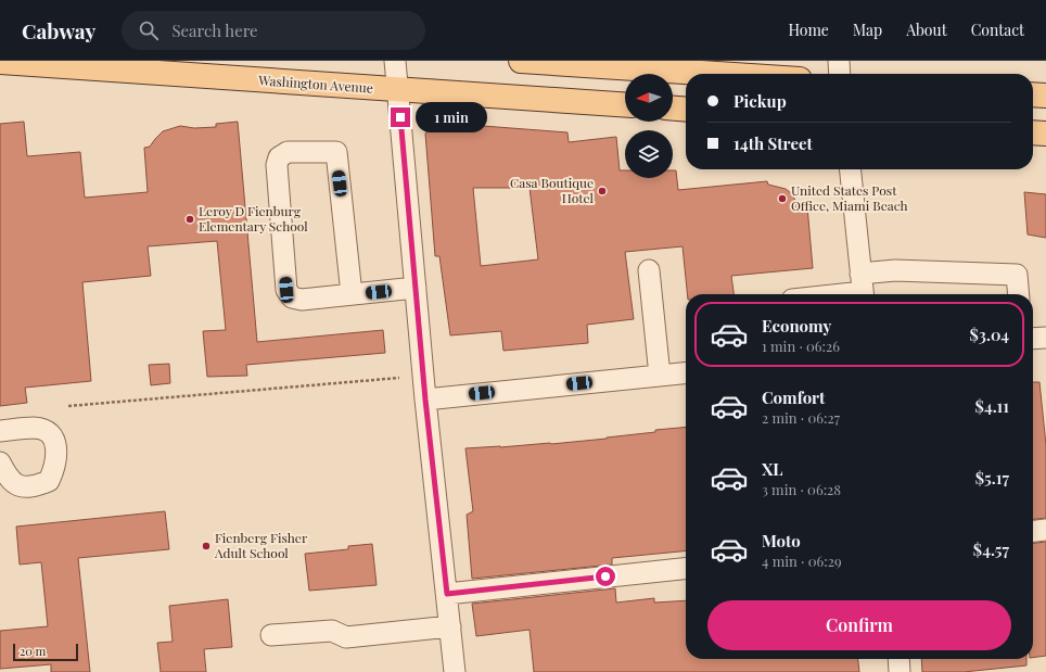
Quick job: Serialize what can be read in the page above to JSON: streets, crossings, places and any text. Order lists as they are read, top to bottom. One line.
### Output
{"streets":{"main road":["Washington Avenue"]},"places":["Casa Boutique Hotel","United States Post Office, Miami Beach","Leroy D Fienburg Elementary School","Fienberg Fisher Adult School"],"scale_bar":"20 m","north":"left","page":{"header":"Cabway","search":"Search here","nav":["Home","Map","About","Contact"],"banner":["Pickup","14th Street"],"bubble":"1 min","list":[{"name":"Economy","note":"1 min · 06:26","value":"$3.04"},{"name":"Comfort","note":"2 min · 06:27","value":"$4.11"},{"name":"XL","note":"3 min · 06:28","value":"$5.17"},{"name":"Moto","note":"4 min · 06:29","value":"$4.57"}],"buttons":"Confirm","scale":"20 m"}}
